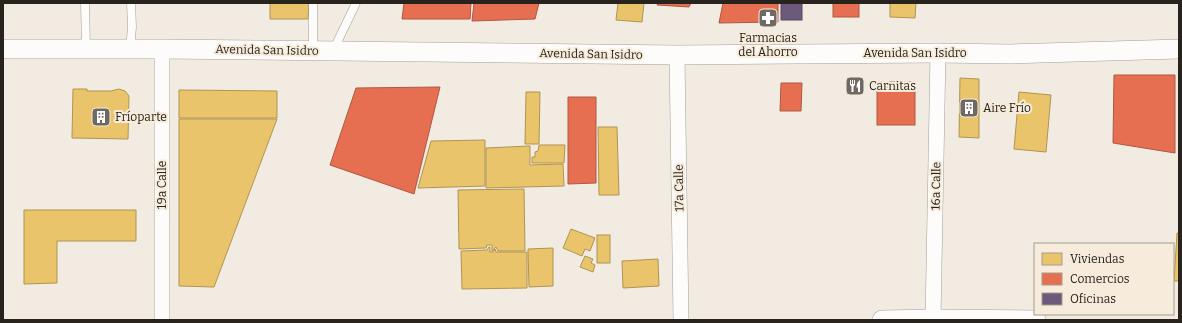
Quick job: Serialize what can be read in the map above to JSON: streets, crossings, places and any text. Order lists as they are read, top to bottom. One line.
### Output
{"streets":{"street":["Avenida San Isidro","19a Calle","16a Calle","17a Calle"]},"crossings":[["Avenida San Isidro","19a Calle"],["Avenida San Isidro","16a Calle"],["Avenida San Isidro","17a Calle"]],"places":{"pharmacy":["Farmacias del Ahorro"],"restaurant":["Carnitas"],"building":["Aire Frío","Fríoparte"]},"legend":["Viviendas","Comercios","Oficinas"]}
